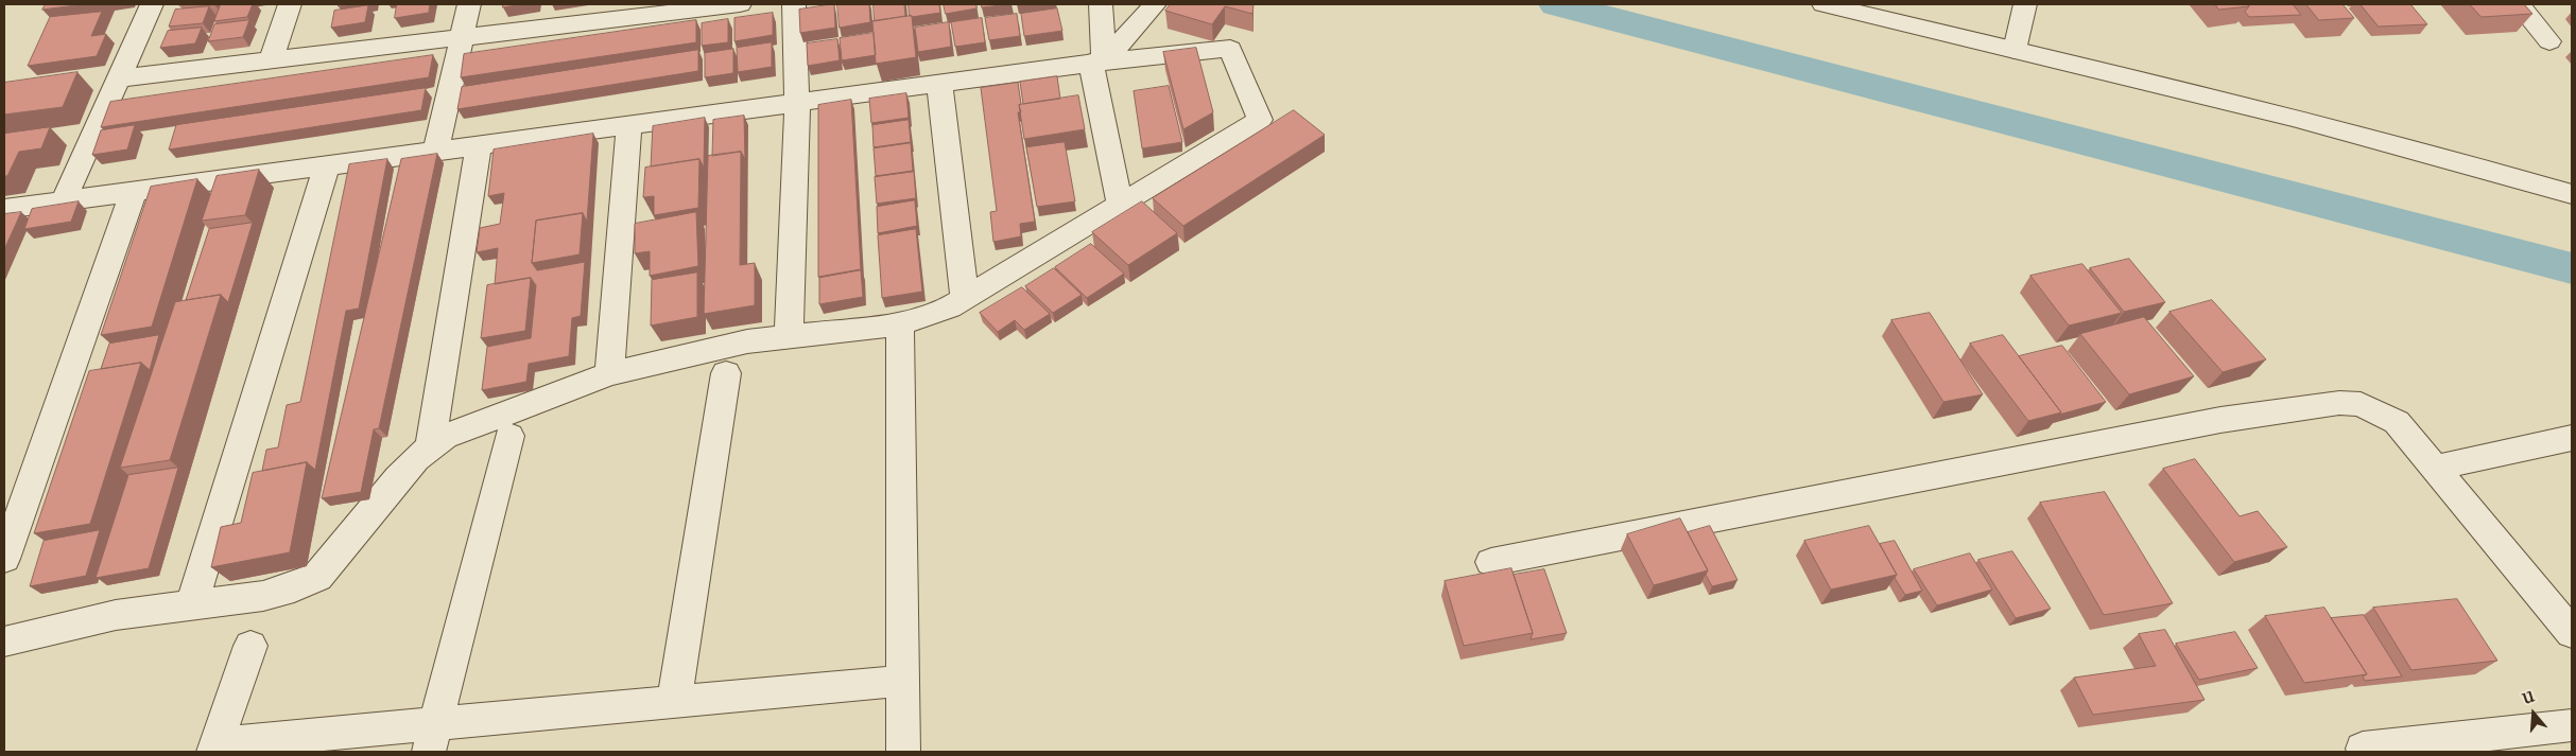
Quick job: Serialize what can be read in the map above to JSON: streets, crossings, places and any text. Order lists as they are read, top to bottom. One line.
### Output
{"north":"top"}
